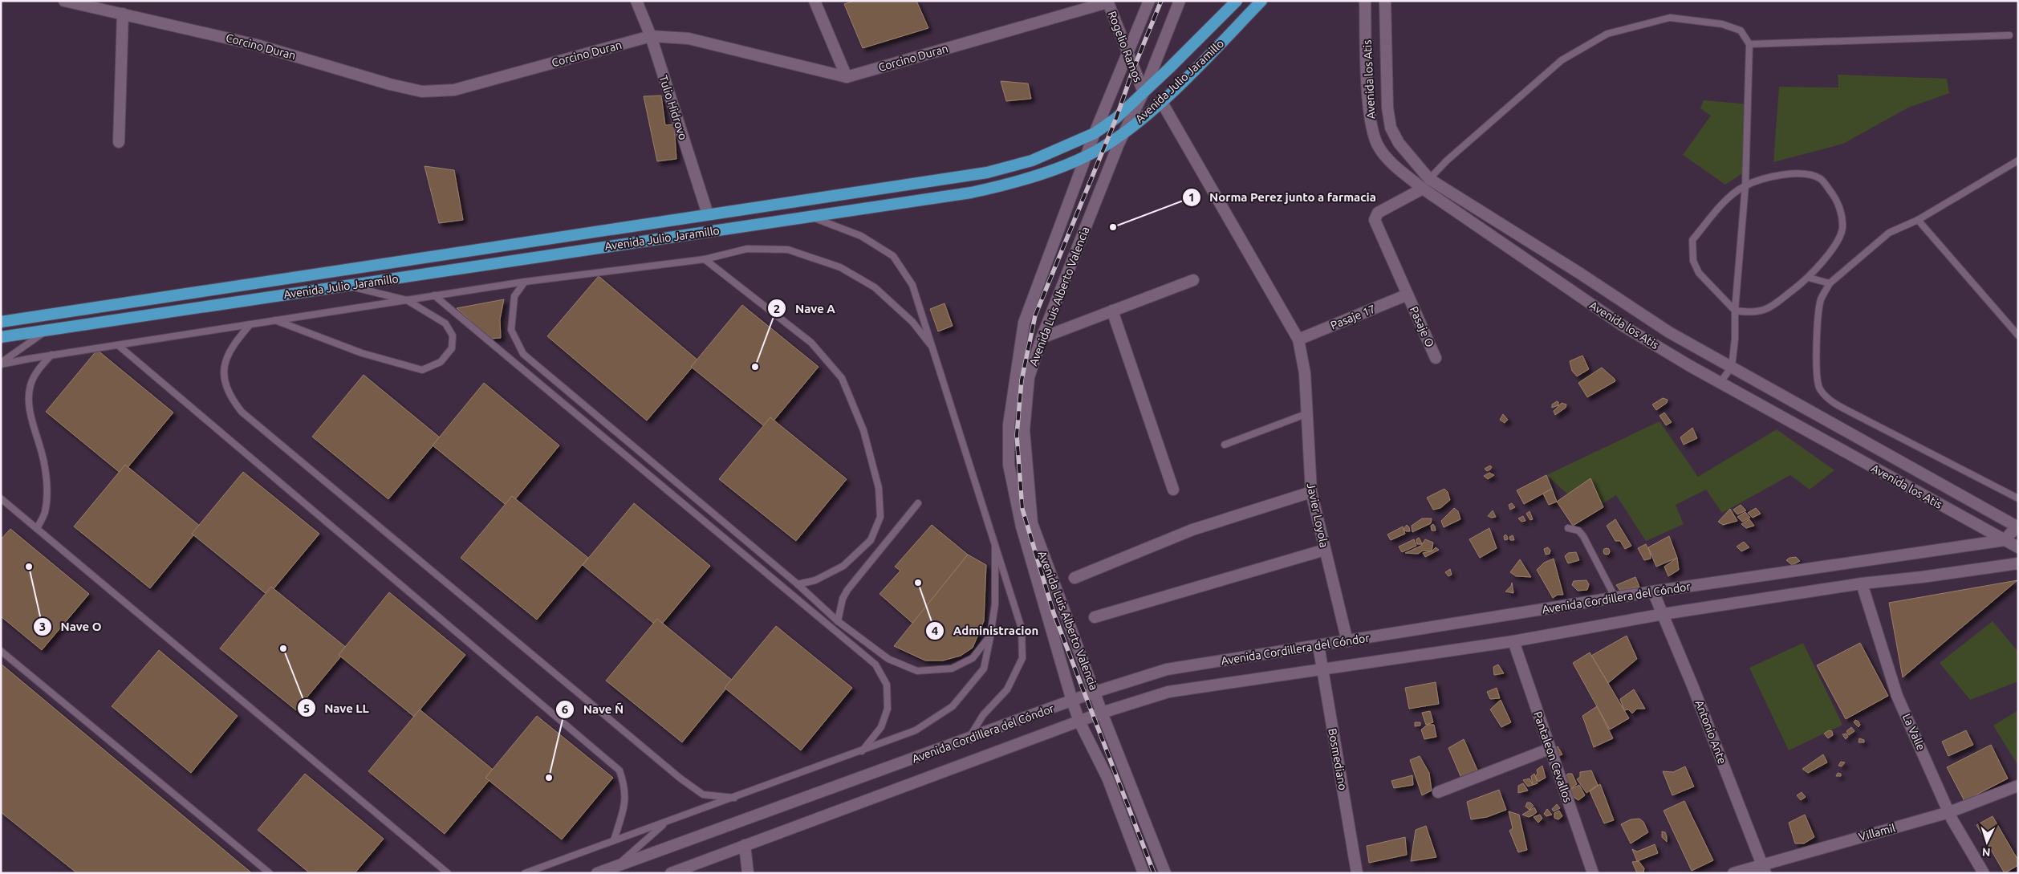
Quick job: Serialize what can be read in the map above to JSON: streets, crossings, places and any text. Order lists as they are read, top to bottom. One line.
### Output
{"streets":{"main road":["Avenida Julio Jaramillo"],"street":["Corcino Duran","Rogelio Ramos","Avenida los Atis","Tulio Hidrovo","Avenida Luis Alberto Valencia","Pasaje 17","Pasaje O","Javier Loyola","Avenida Cordillera del Cóndor","Antonio Ante","La Valle","Pantaleon Cevallos","Bosmediano","Villamil"]},"crossings":[["Corcino Duran","Rogelio Ramos"],["Corcino Duran","Tulio Hidrovo"],["Rogelio Ramos","Avenida Julio Jaramillo"],["Rogelio Ramos","Avenida Luis Alberto Valencia"],["Avenida los Atis","Pasaje O"],["Avenida los Atis","Avenida Cordillera del Cóndor"],["Avenida Julio Jaramillo","Tulio Hidrovo"],["Avenida Julio Jaramillo","Avenida Luis Alberto Valencia"],["Avenida Julio Jaramillo","Javier Loyola"],["Avenida Luis Alberto Valencia","Avenida Cordillera del Cóndor"],["Pasaje 17","Pasaje O"],["Pasaje 17","Javier Loyola"],["Javier Loyola","Avenida Cordillera del Cóndor"],["Avenida Cordillera del Cóndor","Antonio Ante"],["Avenida Cordillera del Cóndor","La Valle"],["Avenida Cordillera del Cóndor","Pantaleon Cevallos"],["Avenida Cordillera del Cóndor","Bosmediano"],["Antonio Ante","Villamil"],["La Valle","Villamil"]],"places":["Norma Perez junto a farmacia","Nave A","Nave O","Administracion","Nave LL","Nave Ñ"],"north":"bottom"}
